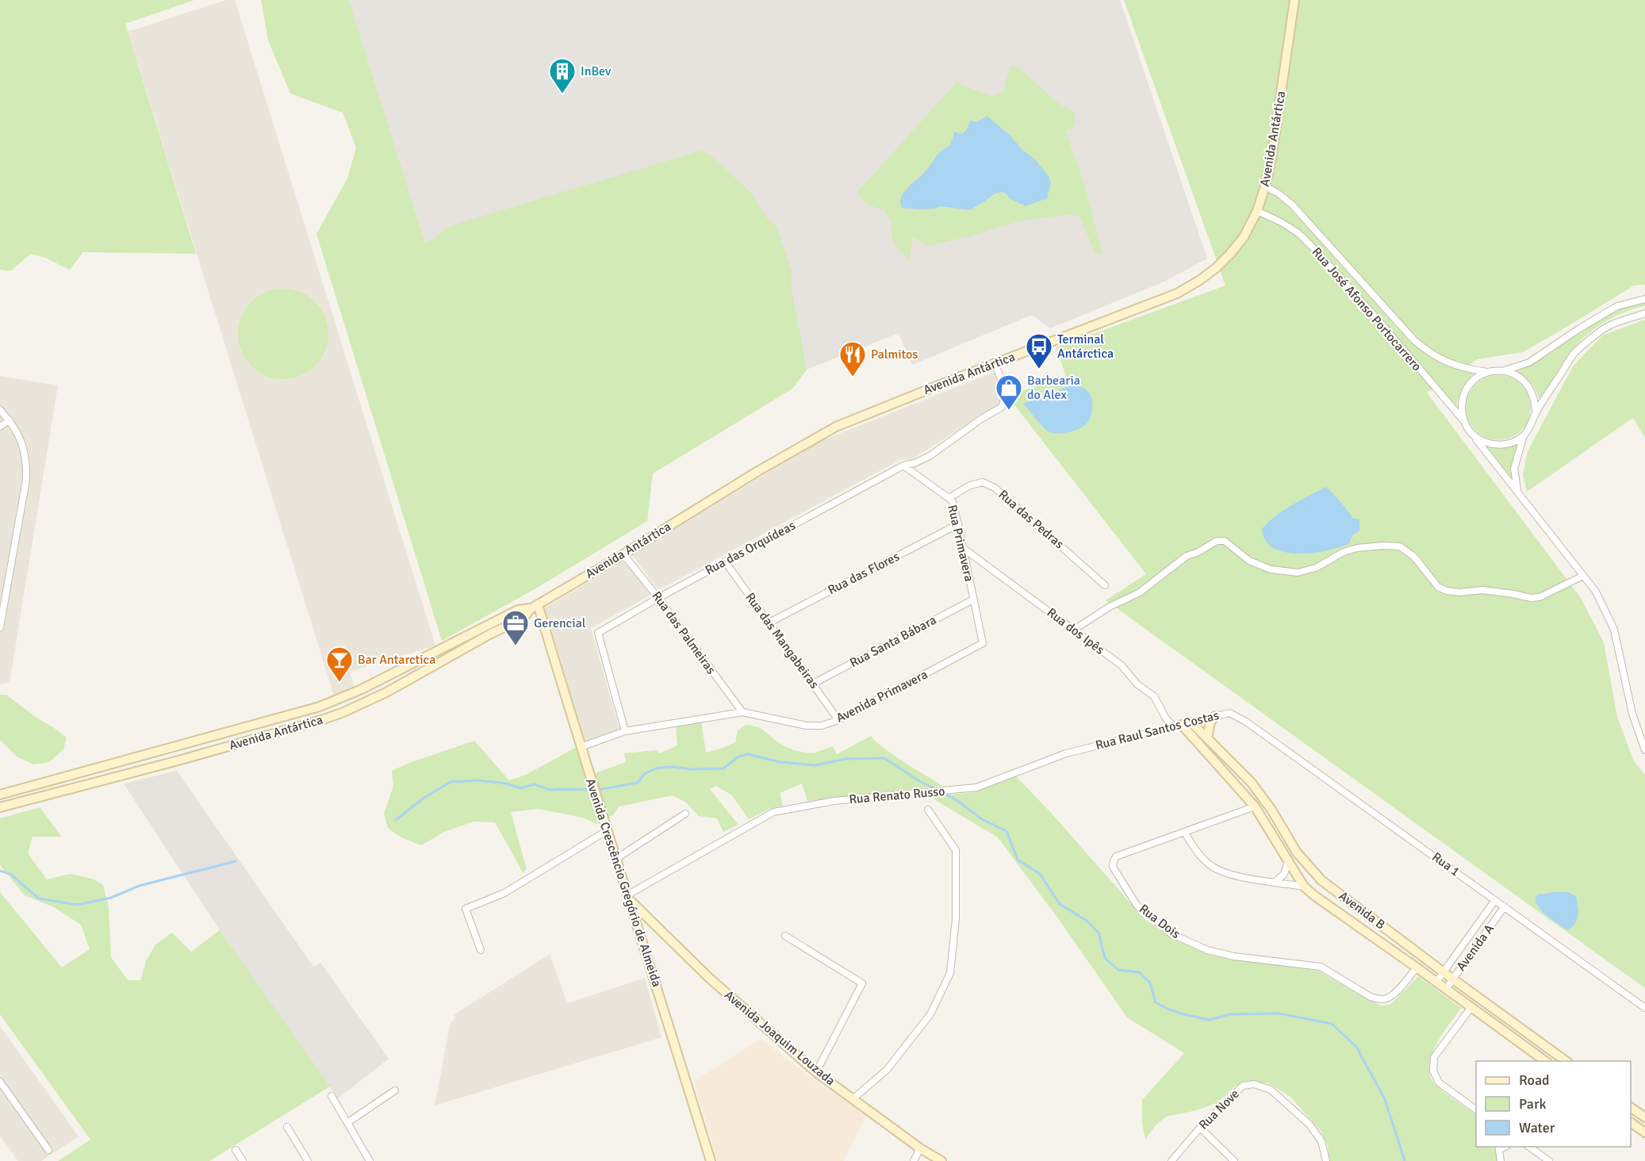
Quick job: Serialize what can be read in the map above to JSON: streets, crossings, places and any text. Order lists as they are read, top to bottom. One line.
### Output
{"streets":{"main road":["Avenida Antártica","Avenida Crescêncio Gregório de Almeida","Avenida B","Avenida Joaquim Louzada"],"street":["Rua José Afonso Portocarrero","Rua das Pedras","Rua Primavera","Rua das Orquídeas","Rua das Flores","Rua dos Ipês","Rua das Palmeiras","Rua das Mangabeiras","Rua Santa Bábara","Avenida Primavera","Rua Raul Santos Costas","Rua Renato Russo","Rua 1","Rua Dois","Avenida A","Rua Nove"]},"crossings":[["Avenida Antártica","Rua José Afonso Portocarrero"],["Avenida Antártica","Rua das Orquídeas"],["Avenida Antártica","Rua das Palmeiras"],["Avenida Antártica","Avenida Crescêncio Gregório de Almeida"],["Rua das Pedras","Rua Primavera"],["Rua Primavera","Rua das Orquídeas"],["Rua Primavera","Rua das Flores"],["Rua Primavera","Rua dos Ipês"],["Rua Primavera","Rua Santa Bábara"],["Rua Primavera","Avenida Primavera"],["Rua das Orquídeas","Rua das Palmeiras"],["Rua das Orquídeas","Rua das Mangabeiras"],["Rua das Orquídeas","Avenida Primavera"],["Rua das Flores","Rua das Mangabeiras"],["Rua dos Ipês","Rua Raul Santos Costas"],["Rua dos Ipês","Avenida B"],["Rua das Palmeiras","Avenida Primavera"],["Rua das Mangabeiras","Rua Santa Bábara"],["Rua das Mangabeiras","Avenida Primavera"],["Avenida Primavera","Avenida Crescêncio Gregório de Almeida"],["Rua Raul Santos Costas","Rua Renato Russo"],["Rua Raul Santos Costas","Rua 1"],["Rua Raul Santos Costas","Avenida B"],["Rua Renato Russo","Avenida Crescêncio Gregório de Almeida"],["Rua Renato Russo","Avenida Joaquim Louzada"],["Rua 1","Avenida A"],["Avenida Crescêncio Gregório de Almeida","Avenida Joaquim Louzada"],["Avenida B","Rua Dois"],["Avenida B","Avenida A"]],"places":{"building":["InBev"],"bus stop":["Terminal Antárctica"],"restaurant":["Palmitos"],"shop":["Barbearia do Alex"],"office":["Gerencial"],"bar":["Bar Antarctica"]},"legend":["Road","Park","Water"]}
